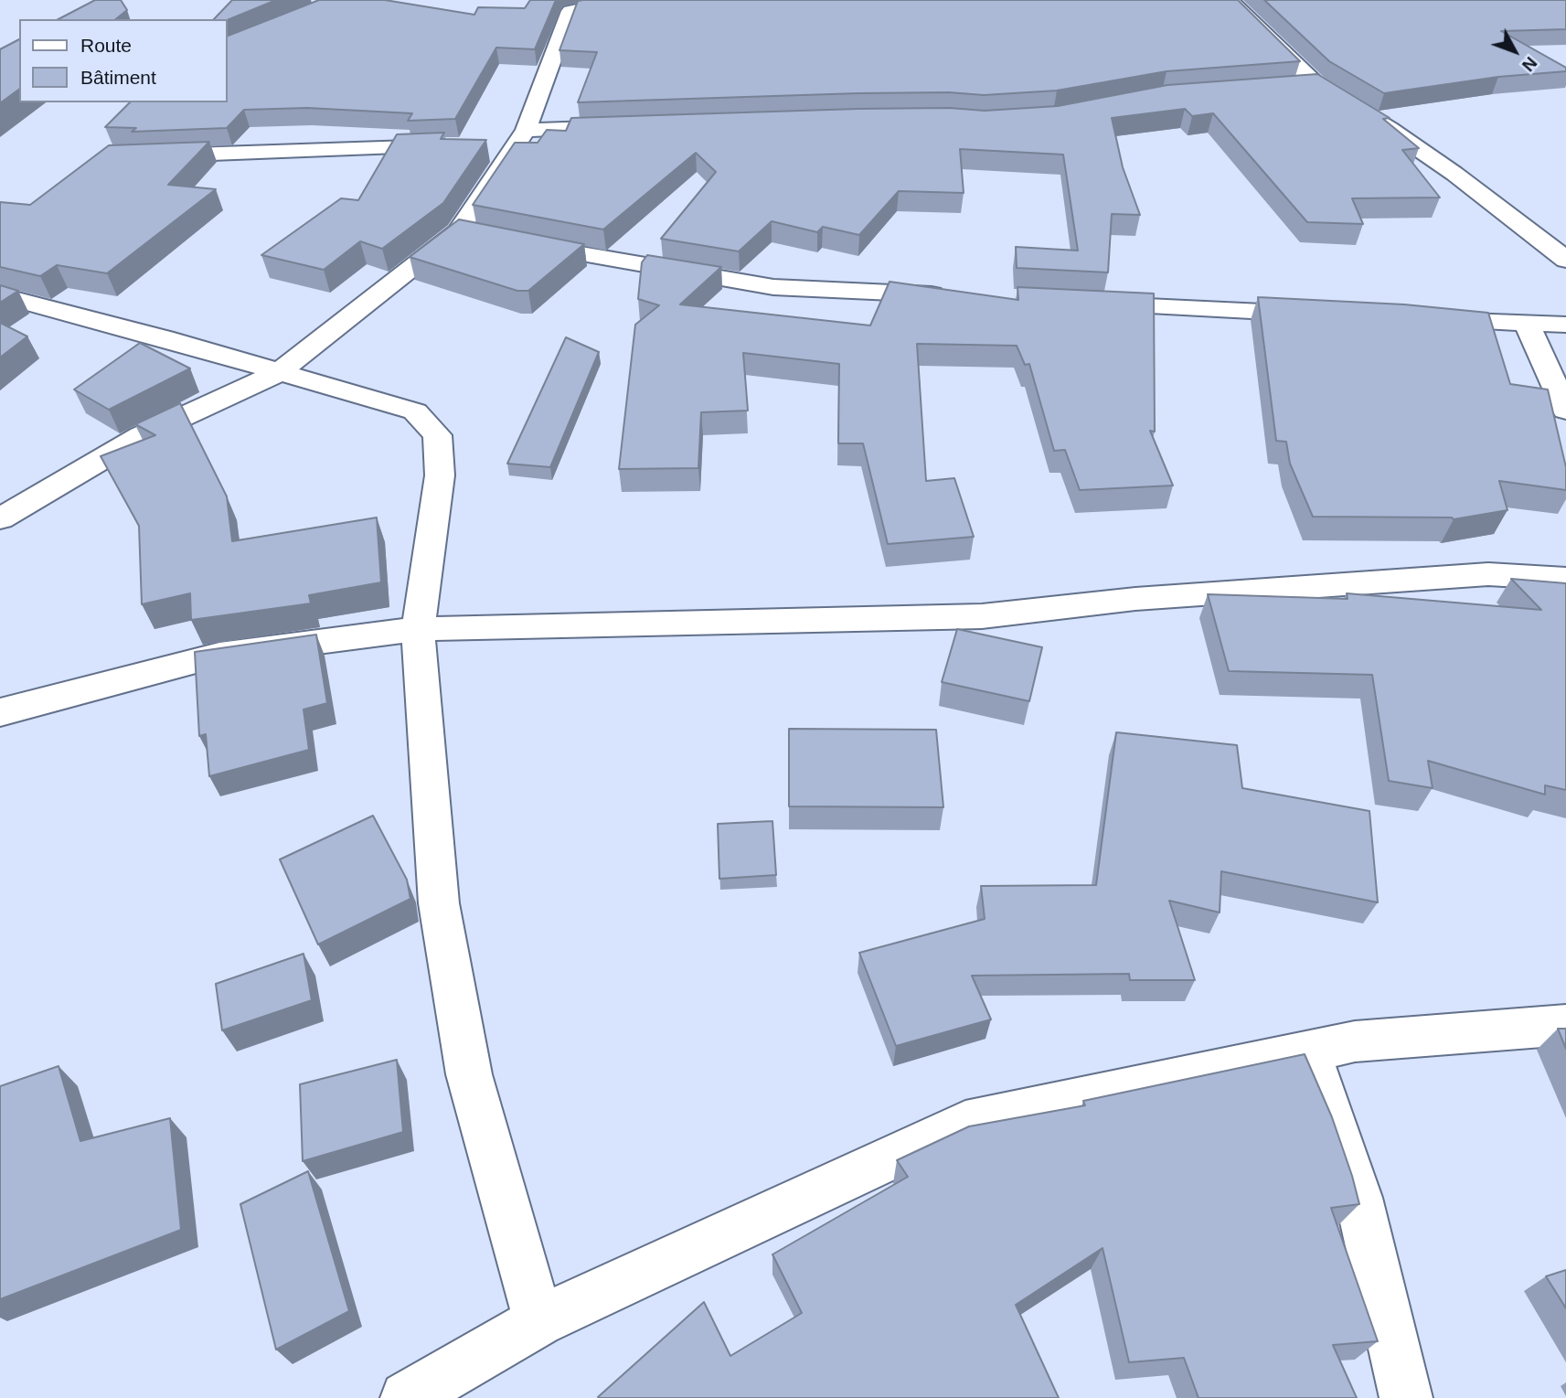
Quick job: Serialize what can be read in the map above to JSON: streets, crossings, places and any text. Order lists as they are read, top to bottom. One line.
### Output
{"legend":["Route","Bâtiment"],"north":"bottom right"}
